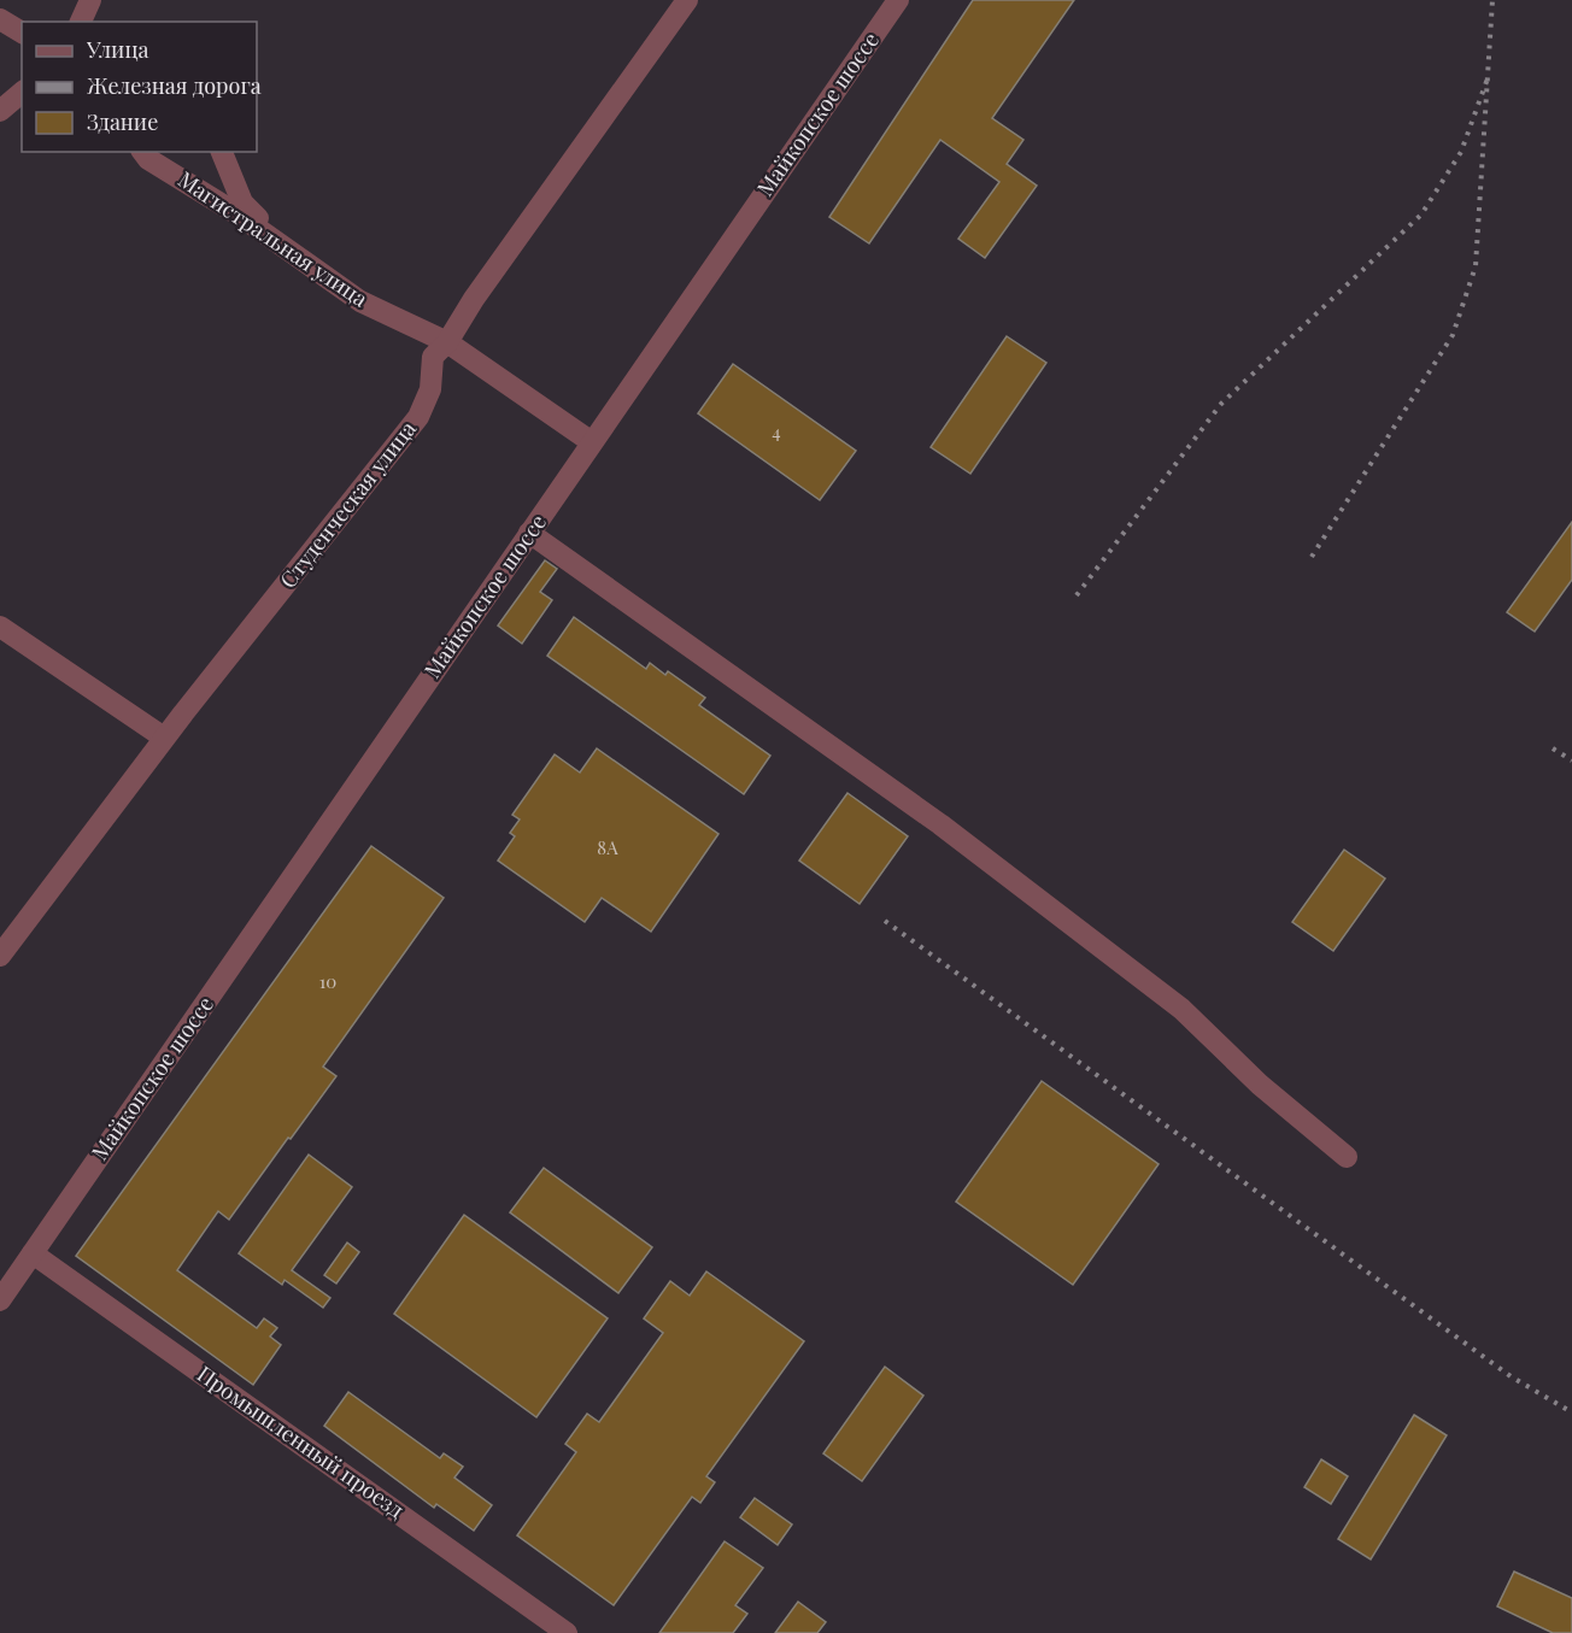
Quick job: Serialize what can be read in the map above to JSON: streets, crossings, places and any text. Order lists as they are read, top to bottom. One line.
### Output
{"streets":{"street":["Майкопское шоссе","Магистральная улица","Студенческая улица","Промышленный проезд"]},"crossings":[["Майкопское шоссе","Магистральная улица"],["Майкопское шоссе","Промышленный проезд"],["Магистральная улица","Студенческая улица"]],"house_numbers":["4","8А","10"],"legend":["Улица","Железная дорога","Здание"]}
